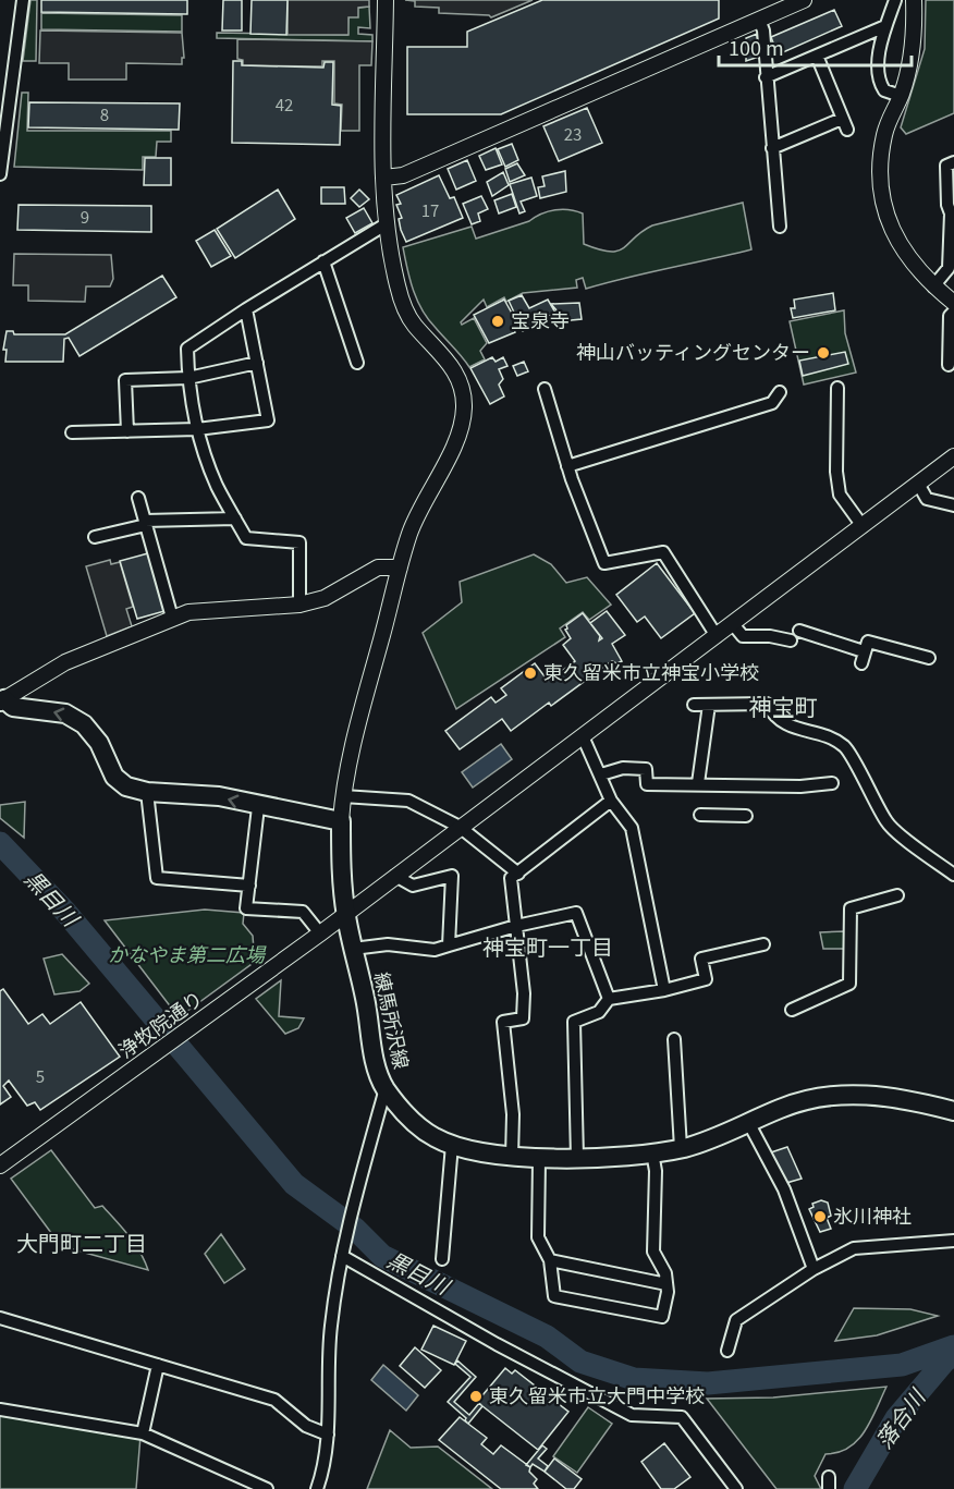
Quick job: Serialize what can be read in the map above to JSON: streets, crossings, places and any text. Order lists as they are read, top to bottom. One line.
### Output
{"streets":{"main road":["練馬所沢線"],"street":["浄牧院通り"]},"crossings":[["練馬所沢線","浄牧院通り"]],"districts":["神宝町","神宝町一丁目","大門町二丁目"],"water":["黒目川","落合川"],"parks":["かなやま第二広場"],"places":["宝泉寺","神山バッティングセンター","東久留米市立神宝小学校","氷川神社","東久留米市立大門中学校"],"house_numbers":["42","8","23","17","9","5"],"scale_bar":"100 m"}
